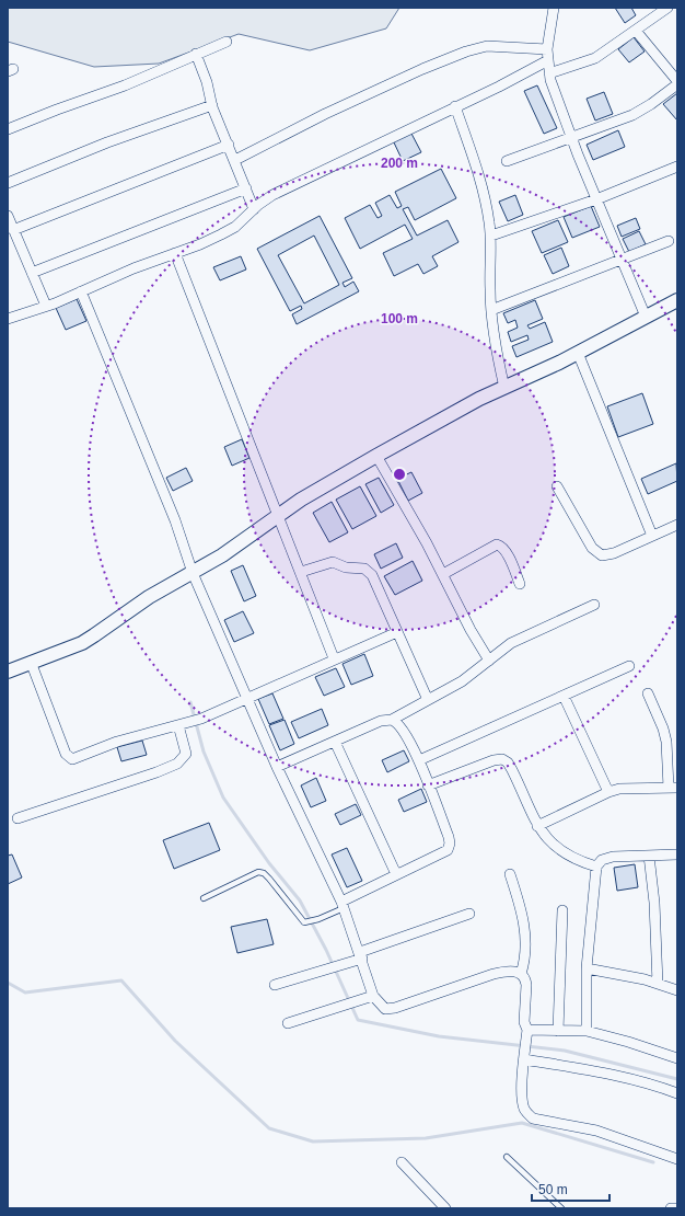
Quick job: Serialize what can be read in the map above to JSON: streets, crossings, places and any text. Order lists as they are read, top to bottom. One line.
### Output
{"scale_bar":"50 m","rings":["200 m","100 m"]}
